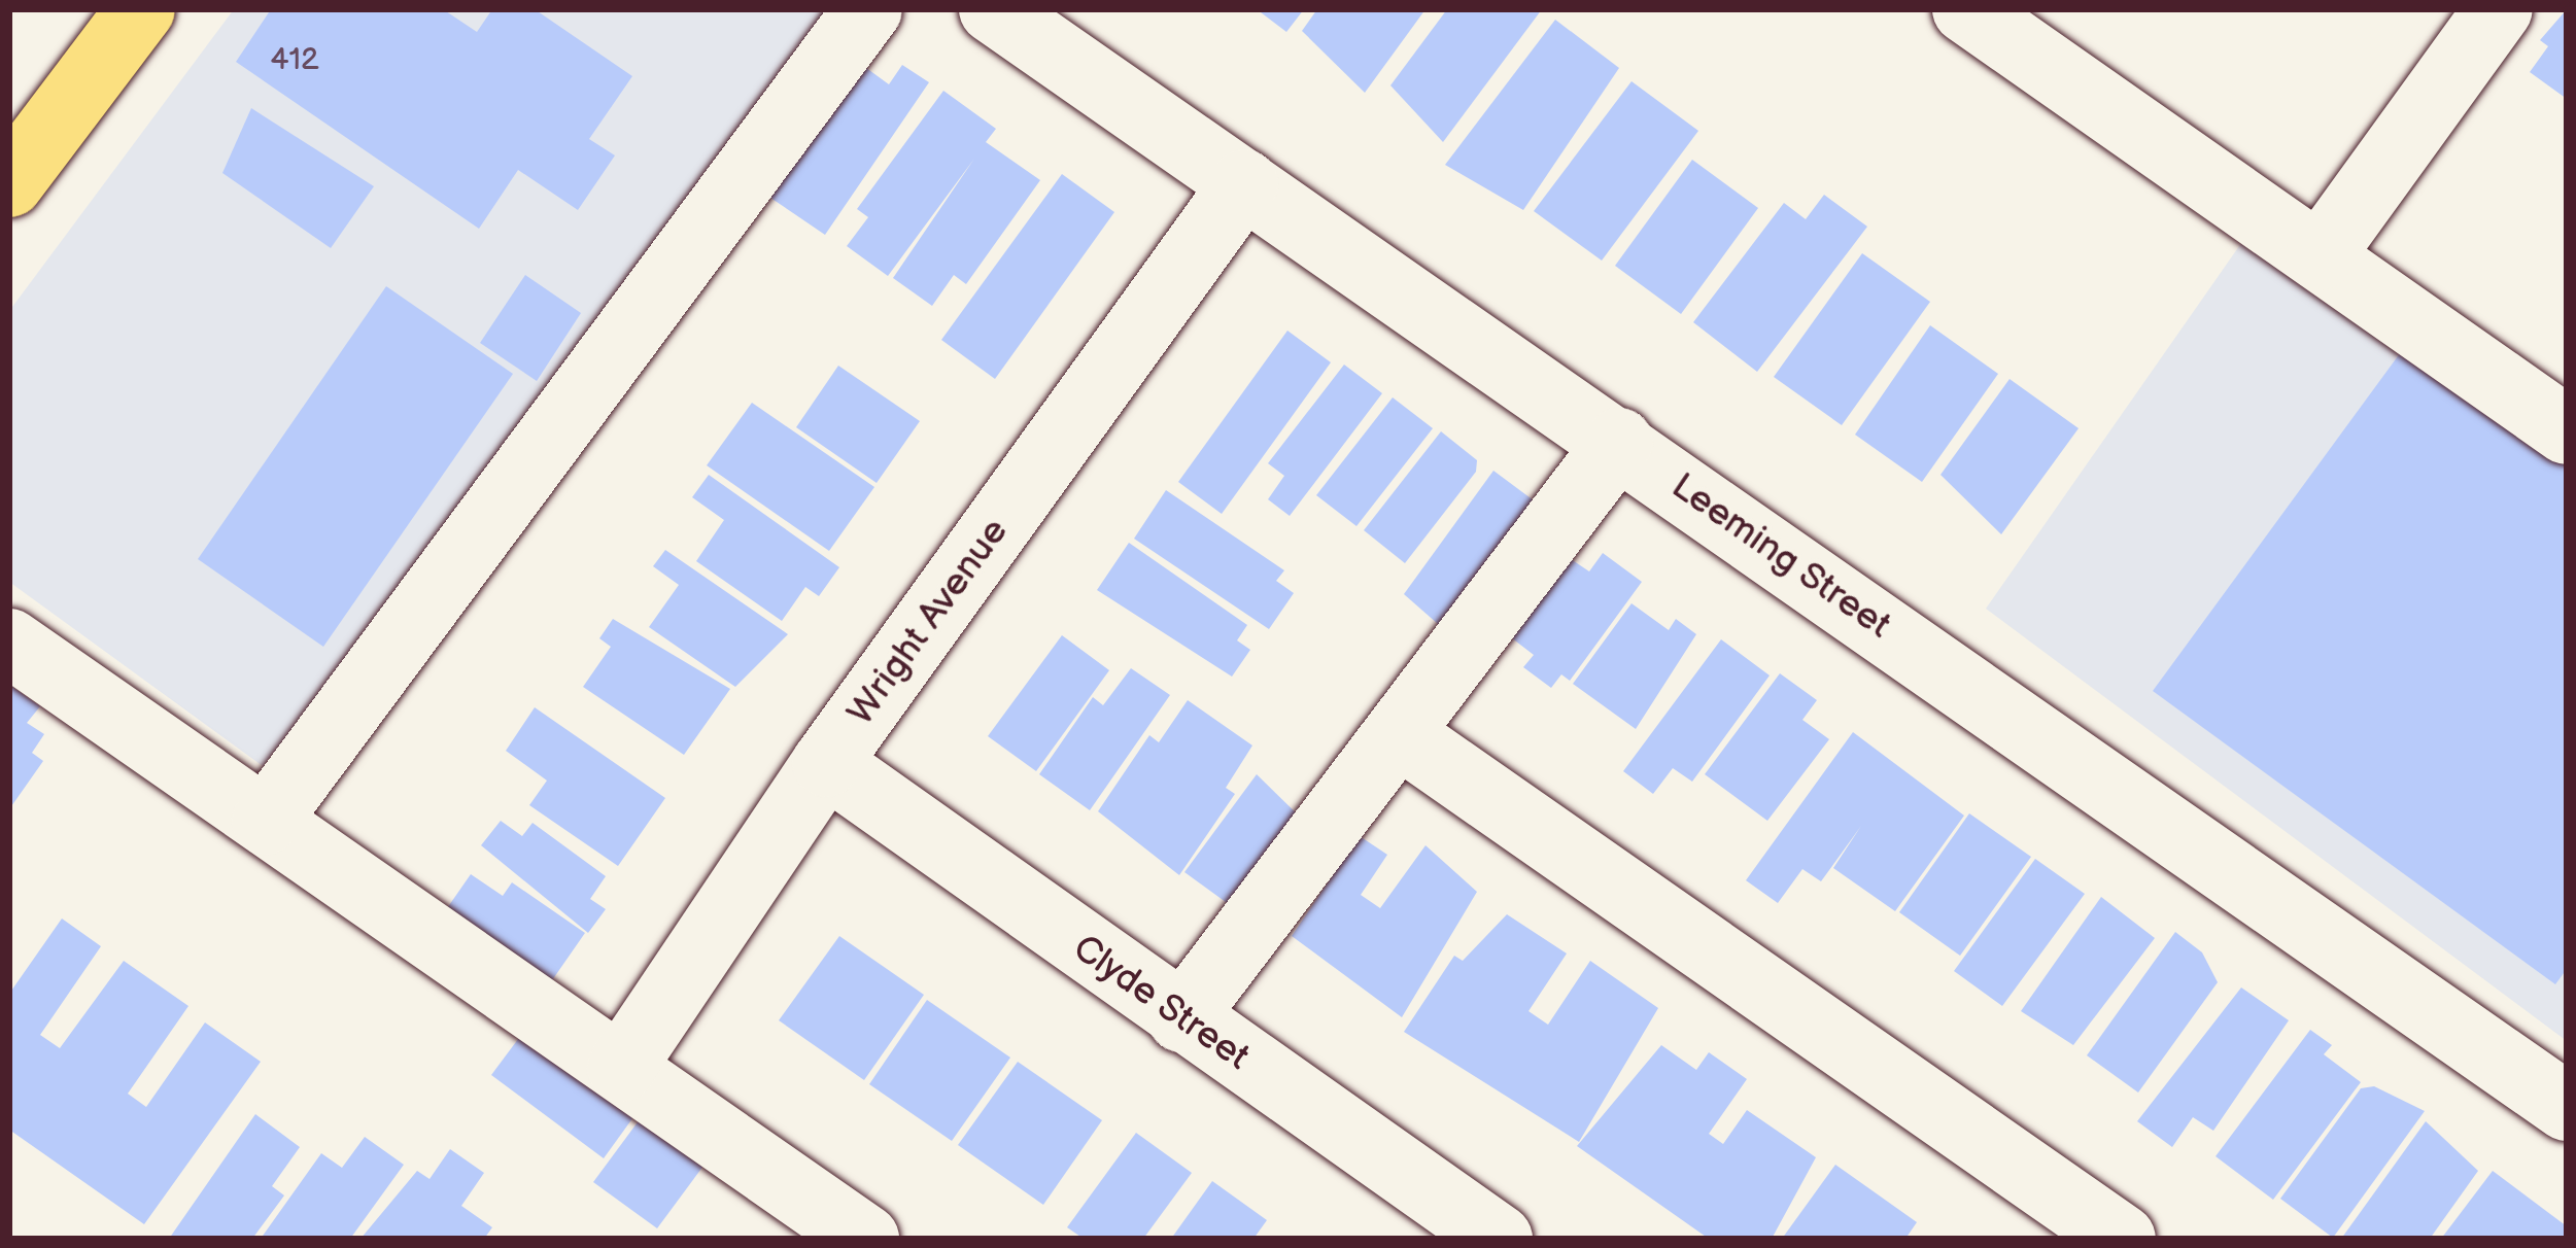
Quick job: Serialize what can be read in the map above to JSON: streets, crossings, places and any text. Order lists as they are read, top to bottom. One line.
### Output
{"streets":{"street":["Leeming Street","Wright Avenue","Clyde Street"]},"crossings":[["Leeming Street","Wright Avenue"],["Wright Avenue","Clyde Street"]],"house_numbers":["412"]}
